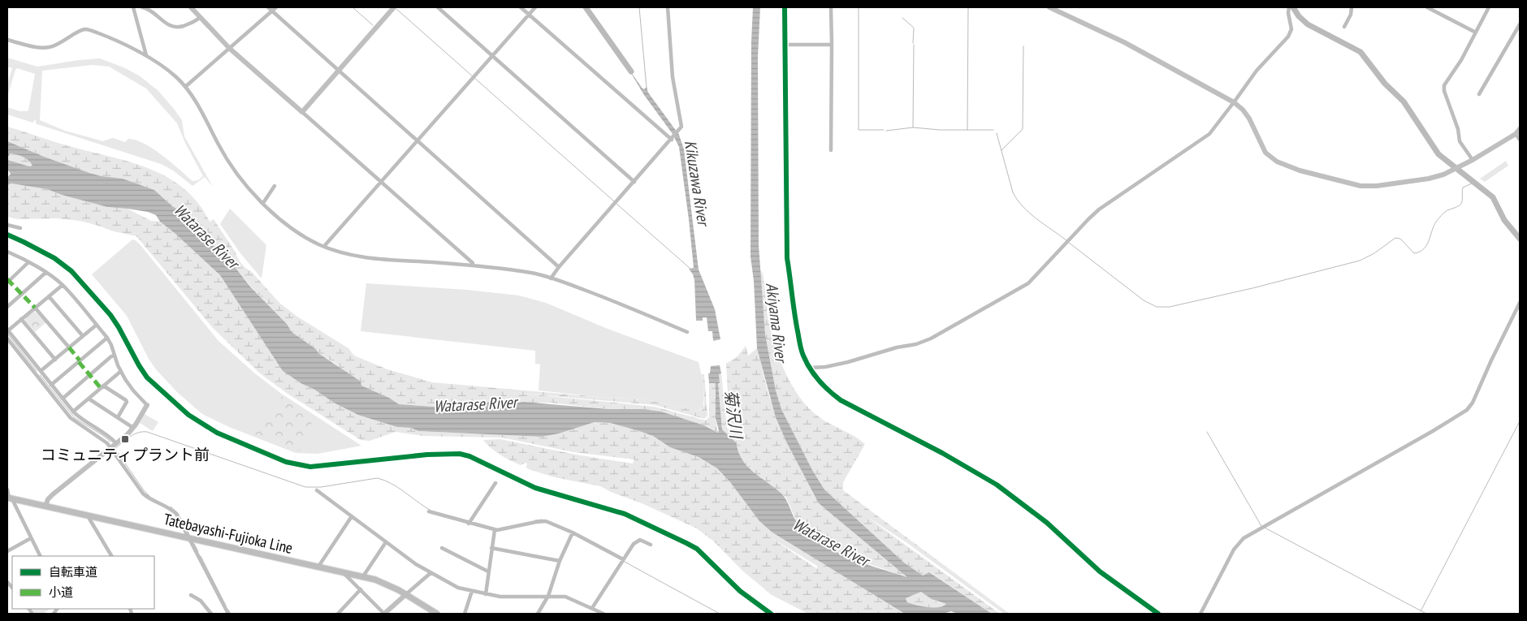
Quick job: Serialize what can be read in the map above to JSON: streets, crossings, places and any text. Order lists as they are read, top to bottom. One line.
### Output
{"streets":{"main road":["Tatebayashi-Fujioka Line"]},"water":["Kikuzawa River","Watarase River","Akiyama River","菊沢川"],"places":{"transit":["コミュニティプラント前"]},"legend":["自転車道","小道"]}
